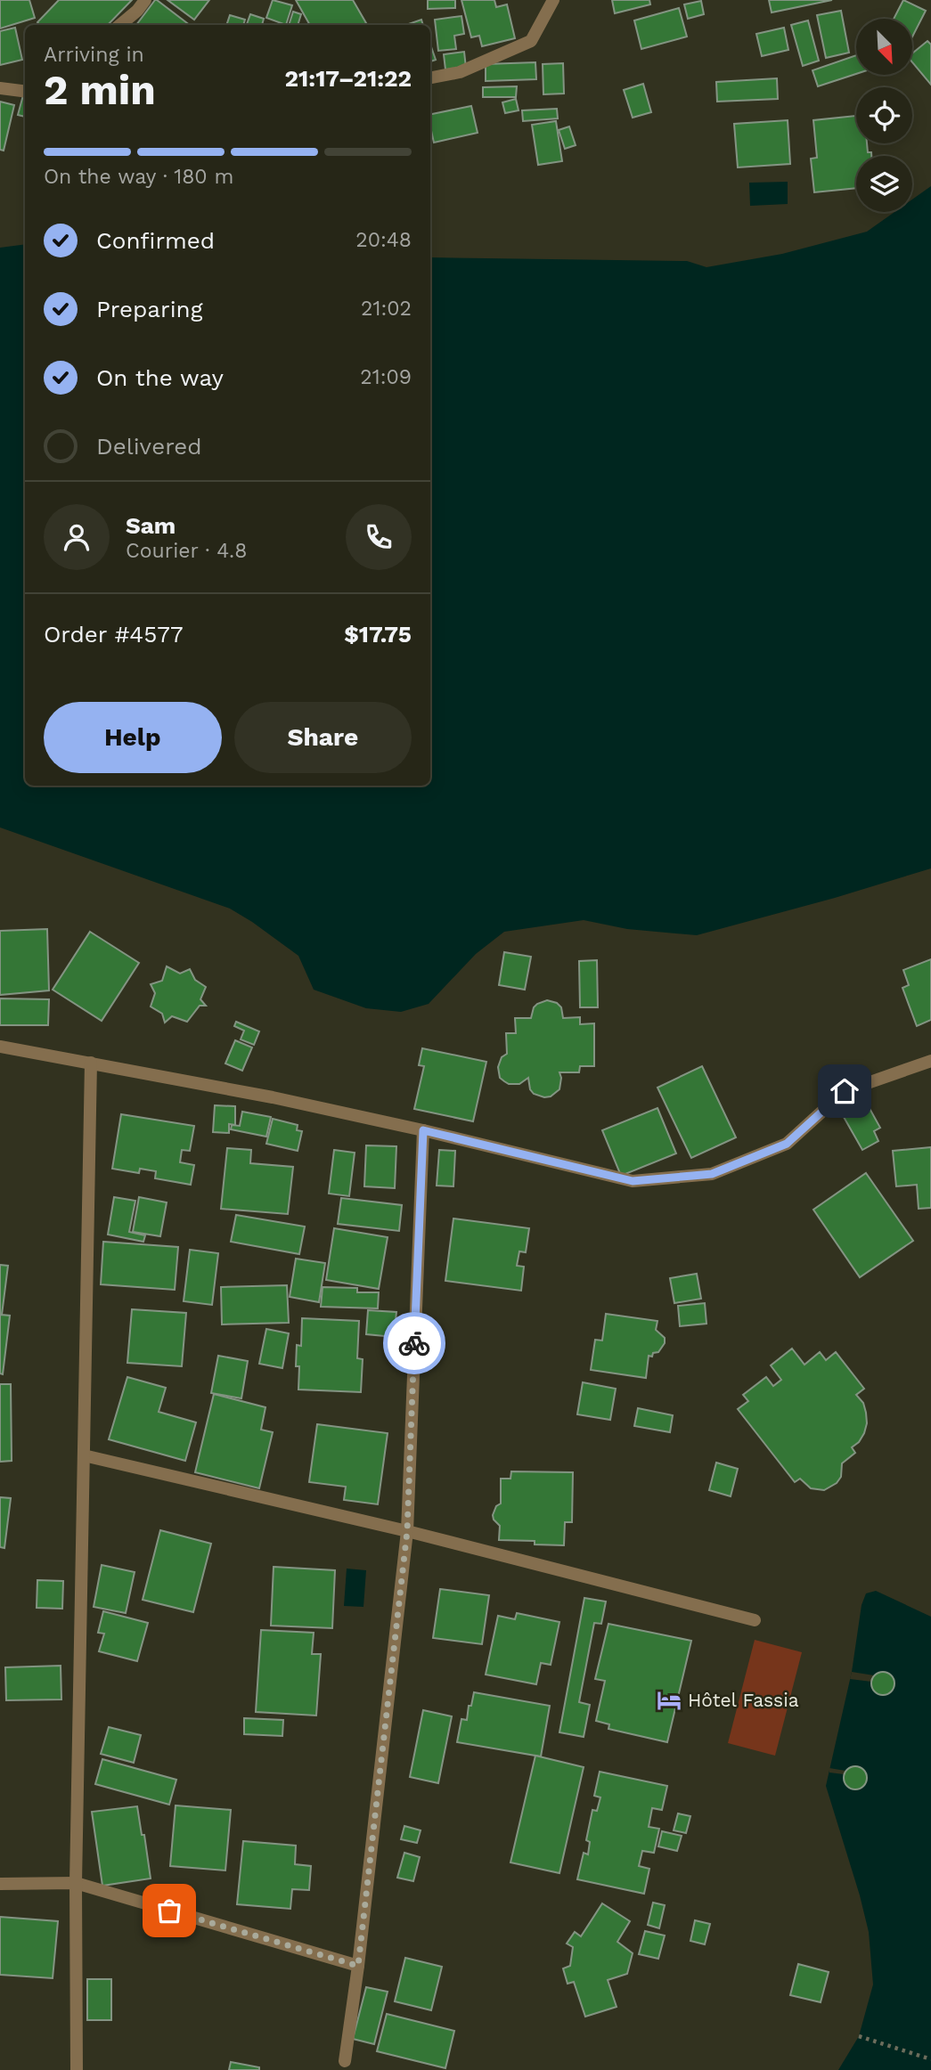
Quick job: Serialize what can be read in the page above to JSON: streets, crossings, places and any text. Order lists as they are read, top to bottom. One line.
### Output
{"places":{"hotel":["Hôtel Fassia"]},"north":"bottom right","page":{"heading":["2 min","Arriving in","21:17–21:22"],"panel":["Sam","Courier · 4.8","Order #4577","$17.75"],"bar":"On the way · 180 m","list":[["Confirmed","20:48"],["Preparing","21:02"],["On the way","21:09"],"Delivered"],"buttons":["Help","Share"]}}
